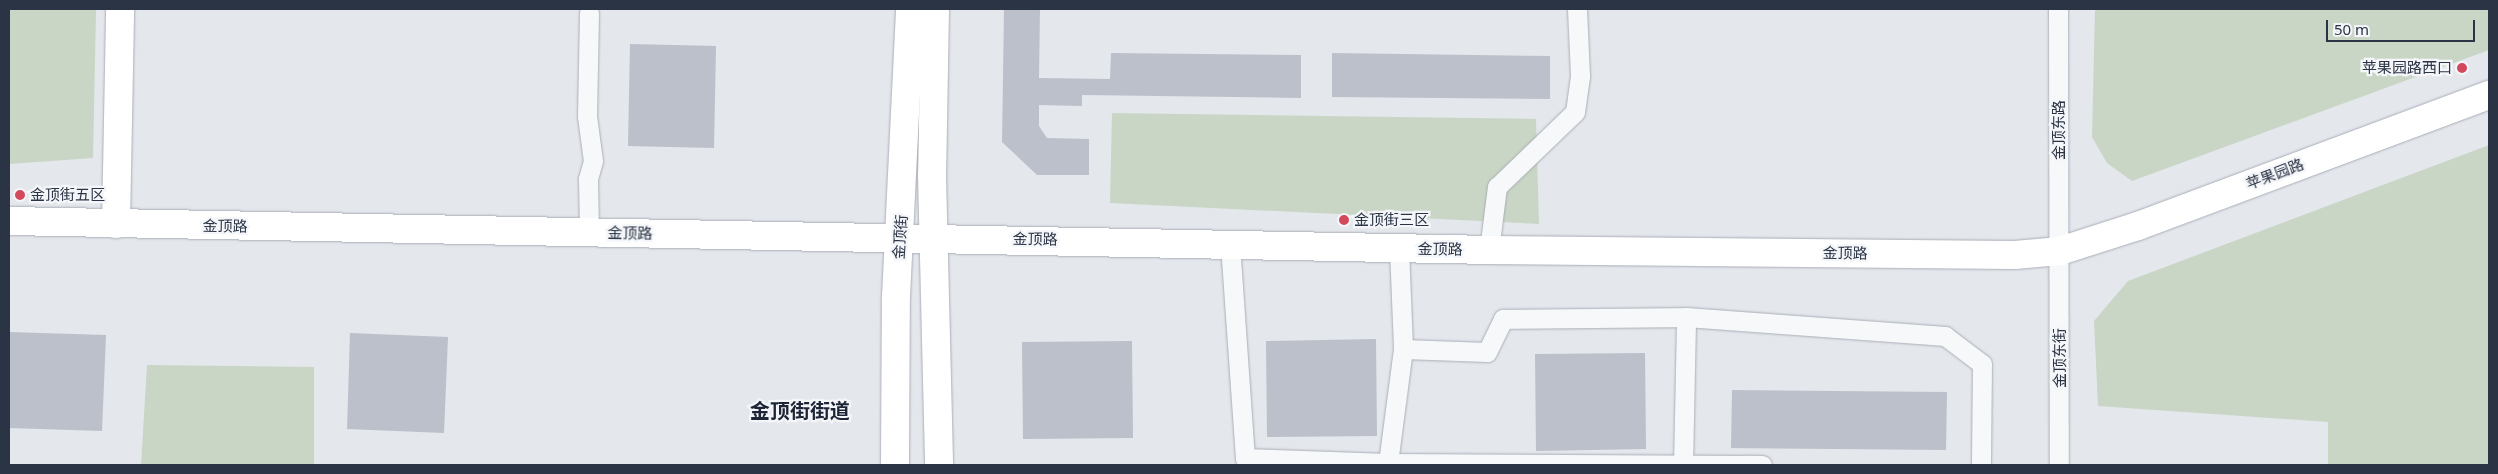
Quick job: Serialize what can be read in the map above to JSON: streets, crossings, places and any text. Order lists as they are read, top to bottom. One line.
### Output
{"streets":{"street":["金顶东路","苹果园路","金顶路","金顶街","金顶东街"]},"crossings":[["金顶东路","苹果园路"],["金顶东路","金顶路"],["金顶东路","金顶东街"],["苹果园路","金顶路"],["苹果园路","金顶东街"],["金顶路","金顶街"],["金顶路","金顶东街"]],"districts":["金顶街街道"],"places":["苹果园路西口","金顶街五区","金顶街三区"],"scale_bar":"50 m"}
